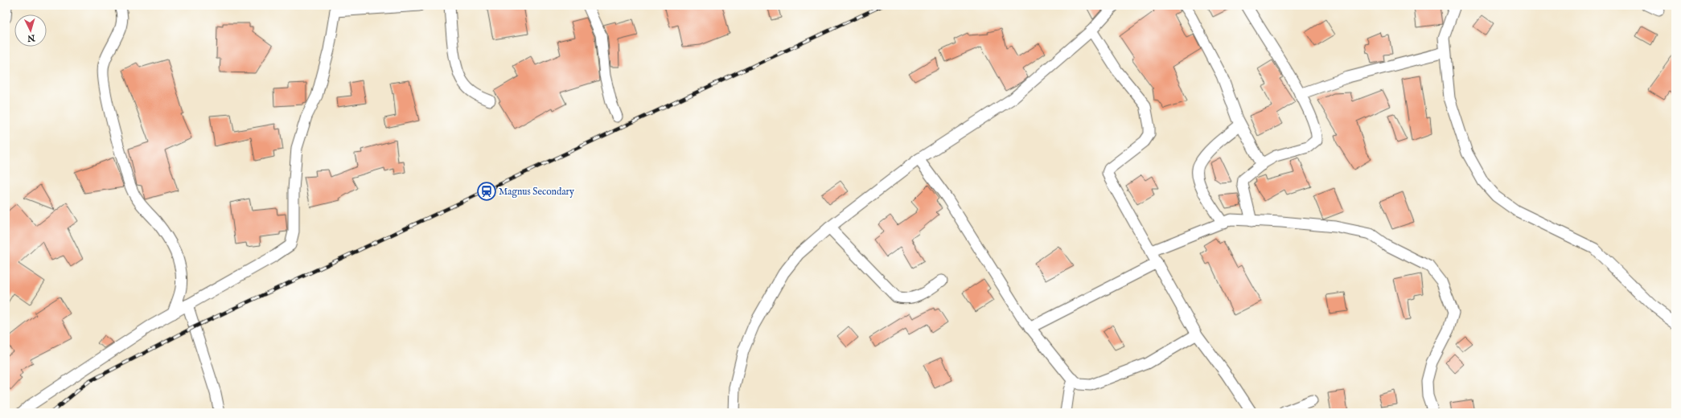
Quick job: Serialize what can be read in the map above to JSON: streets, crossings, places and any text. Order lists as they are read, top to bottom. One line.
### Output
{"places":{"station":["Magnus Secondary"]},"north":"bottom"}
